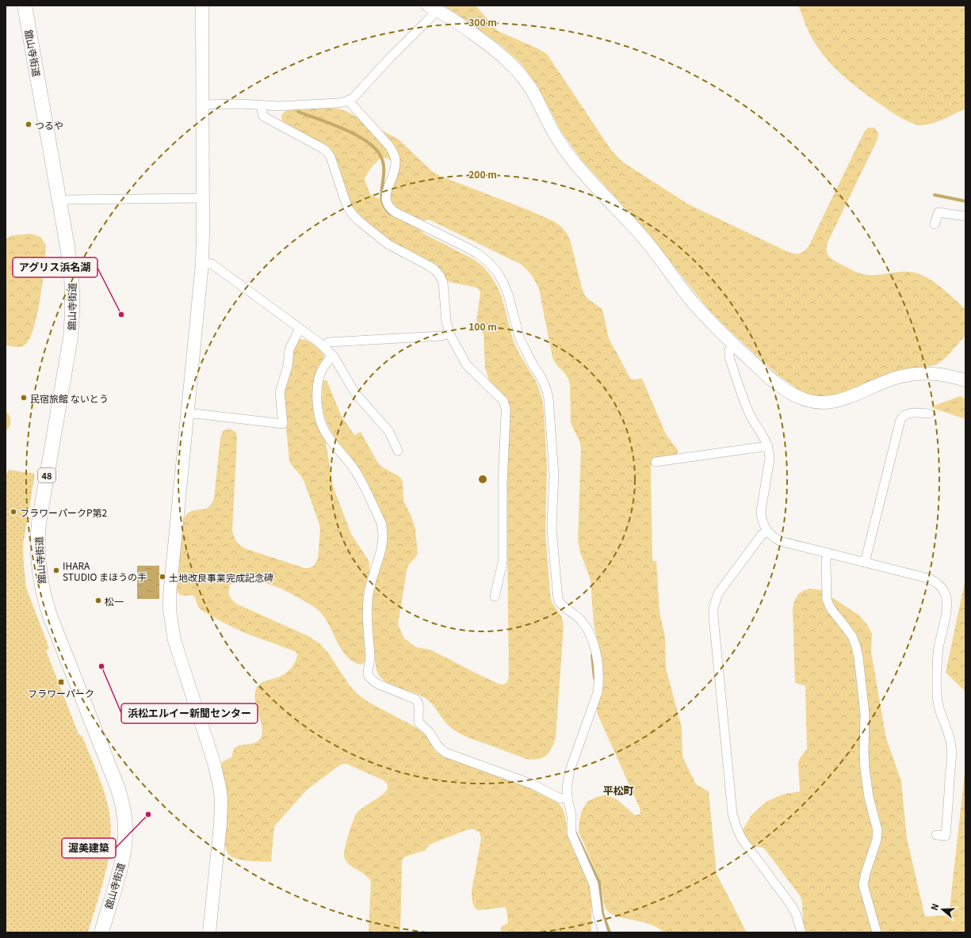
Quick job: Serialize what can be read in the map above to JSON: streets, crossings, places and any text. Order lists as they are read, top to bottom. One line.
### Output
{"streets":{"main road":["舘山寺街道","48"]},"districts":["平松町"],"places":{"other":["つるや","アグリス浜名湖","民宿旅館 ないとう","フラワーパークP第2","IHARA STUDIO まほうの手","土地改良事業完成記念碑","松一","浜松エルイー新聞センター","渥美建築"],"transit":["フラワーパーク"]},"north":"left","rings":["300 m","200 m","100 m"]}
